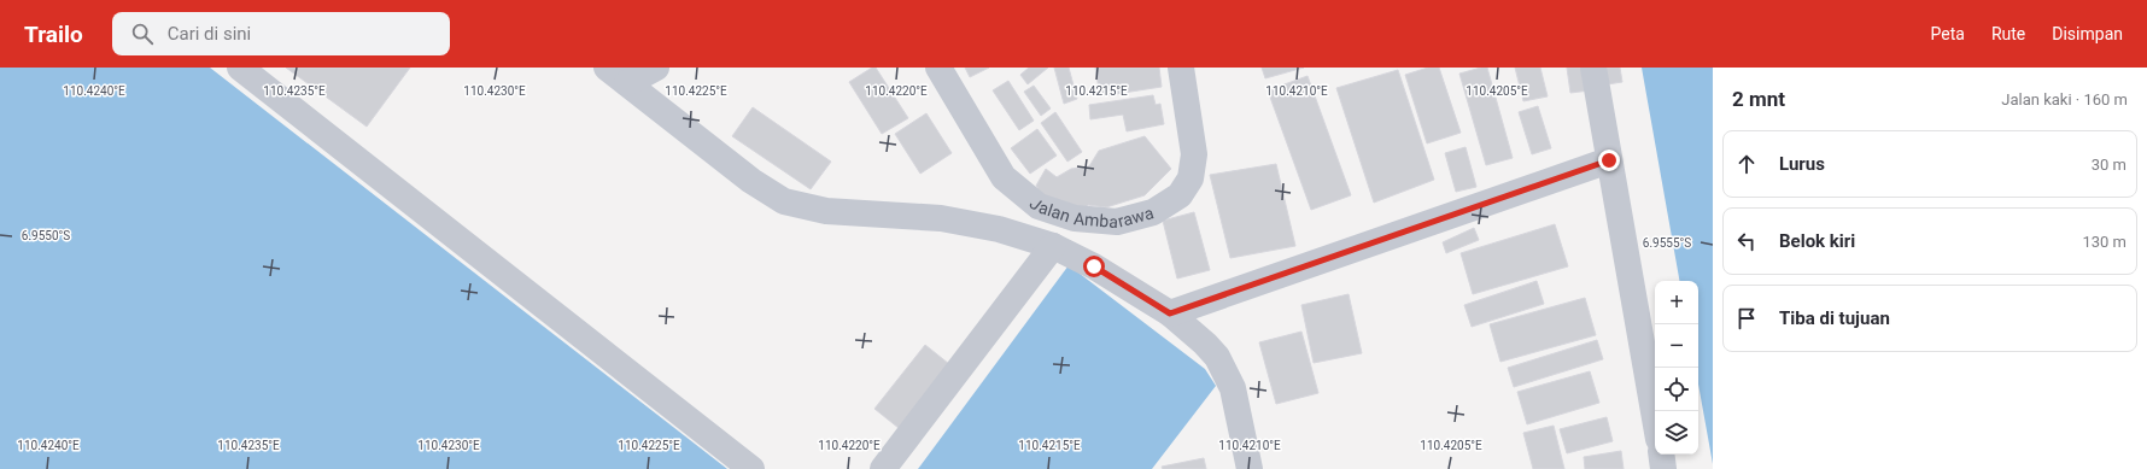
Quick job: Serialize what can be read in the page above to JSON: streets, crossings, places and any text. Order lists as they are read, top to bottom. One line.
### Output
{"streets":{"street":["Jalan Ambarawa"]},"page":{"header":"Trailo","search":"Cari di sini","nav":["Peta","Rute","Disimpan"],"heading":["2 mnt","Jalan kaki · 160 m"],"list":[["Lurus","30 m"],["Belok kiri","130 m"],"Tiba di tujuan"],"map_buttons":["+","−"]},"coordinates":["110.4240°E","110.4235°E","110.4230°E","110.4225°E","110.4220°E","110.4215°E","110.4210°E","110.4205°E","6.9550°S","6.9555°S"]}
